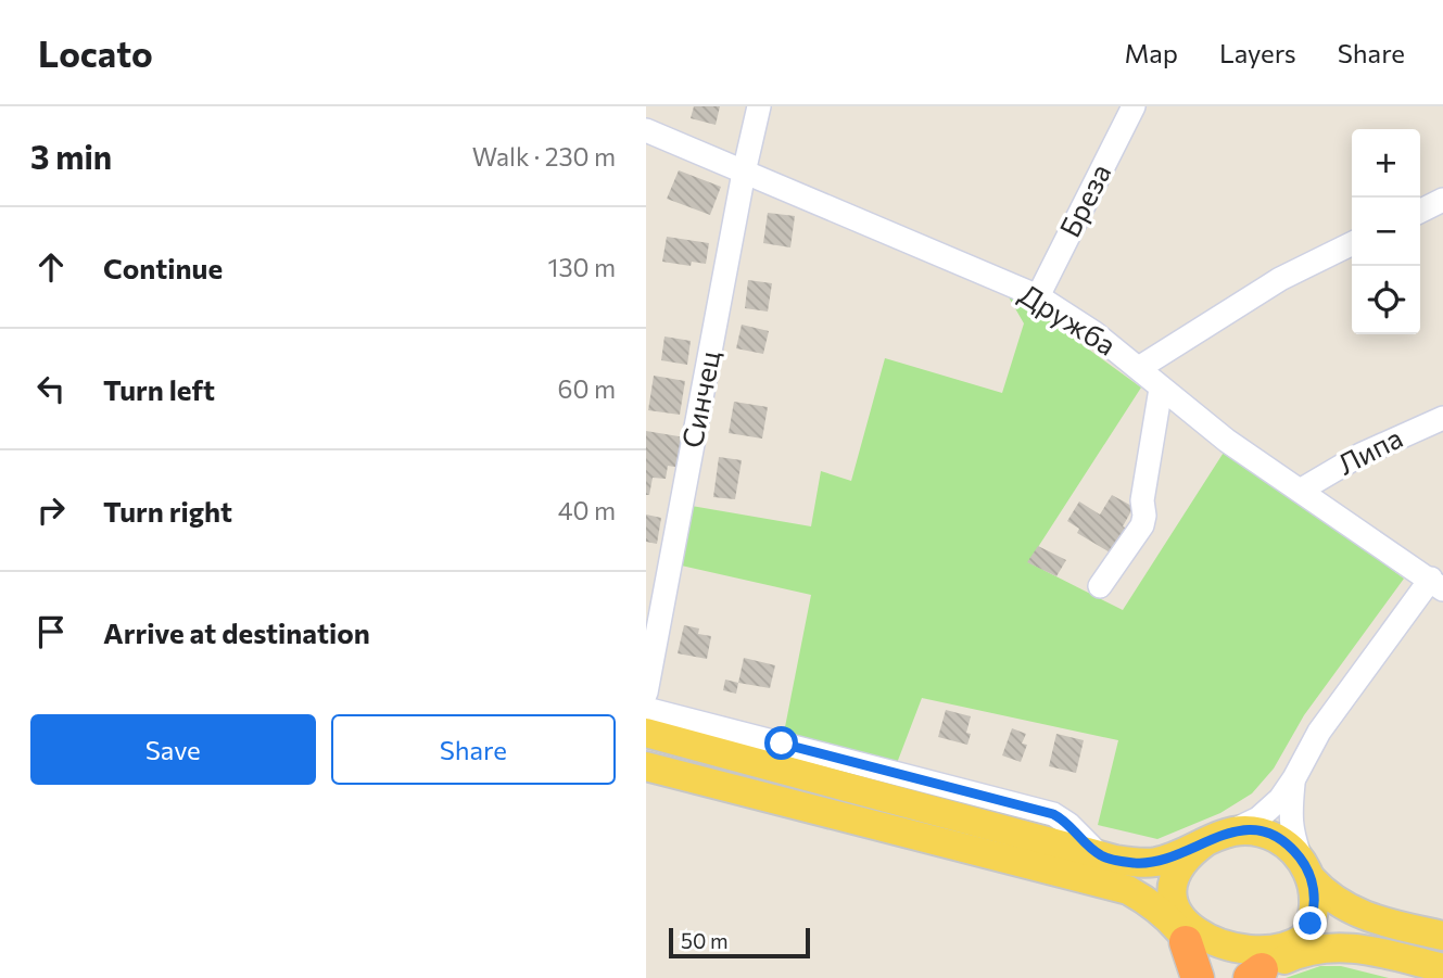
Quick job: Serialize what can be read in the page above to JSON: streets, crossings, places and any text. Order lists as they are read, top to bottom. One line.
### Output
{"streets":{"street":["Бреза","Дружба","Синчец","Липа"]},"crossings":[["Бреза","Дружба"],["Дружба","Синчец"],["Дружба","Липа"]],"scale_bar":"50 m","page":{"header":"Locato","nav":["Map","Layers","Share"],"heading":["3 min","Walk · 230 m"],"map_buttons":["+","−"],"list":[["Continue","130 m"],["Turn left","60 m"],["Turn right","40 m"],"Arrive at destination"],"buttons":["Save","Share"],"scale":"50 m"}}
